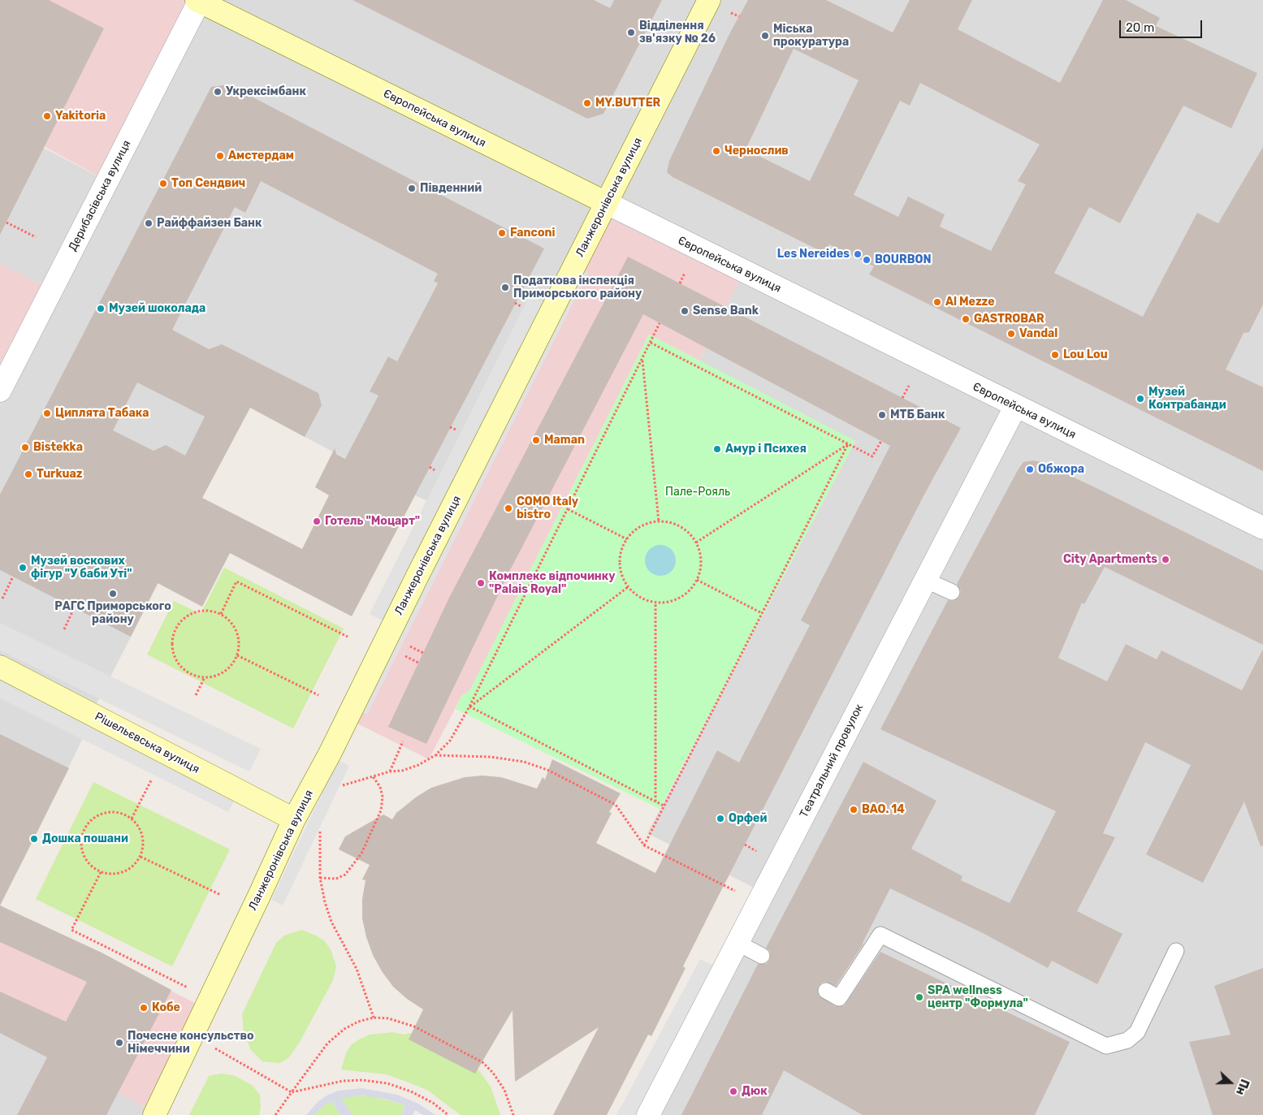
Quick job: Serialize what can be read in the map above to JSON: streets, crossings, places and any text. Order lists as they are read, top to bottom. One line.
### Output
{"streets":{"street":["Європейська вулиця","Дерибасівська вулиця","Ланжеронівська вулиця","Рішельєвська вулиця","Театральний провулок"]},"crossings":[["Європейська вулиця","Дерибасівська вулиця"],["Європейська вулиця","Ланжеронівська вулиця"],["Європейська вулиця","Театральний провулок"],["Ланжеронівська вулиця","Рішельєвська вулиця"]],"parks":["Пале-Рояль"],"places":["Відділення зв'язку № 26","Міська прокуратура","Укрексімбанк","MY.BUTTER","Yakitoria","Чернослив","Амстердам","Топ Сендвич","Південний","Райффайзен Банк","Fanconi","Les Nereides","BOURBON","Податкова інспекція Приморського району","Al Mezze","Музей шоколада","Sense Bank","GASTROBAR","Vandal","Lou Lou","Музей Контрабанди","Циплята Табака","МТБ Банк","Maman","Bistekka","Амур і Психея","Обжора","Turkuaz","COMO Italy bistro","Готель \"Моцарт\"","City Apartments","Музей воскових фігур \"У баби Уті\"","Комплекс відпочинку \"Palais Royal\"","РАГС Приморського району","BAO. 14","Орфей","Дошка пошани","SPA wellness центр \"Формула\"","Кобе","Почесне консульство Німеччини","Дюк"],"scale_bar":"20 m","north":"right"}
